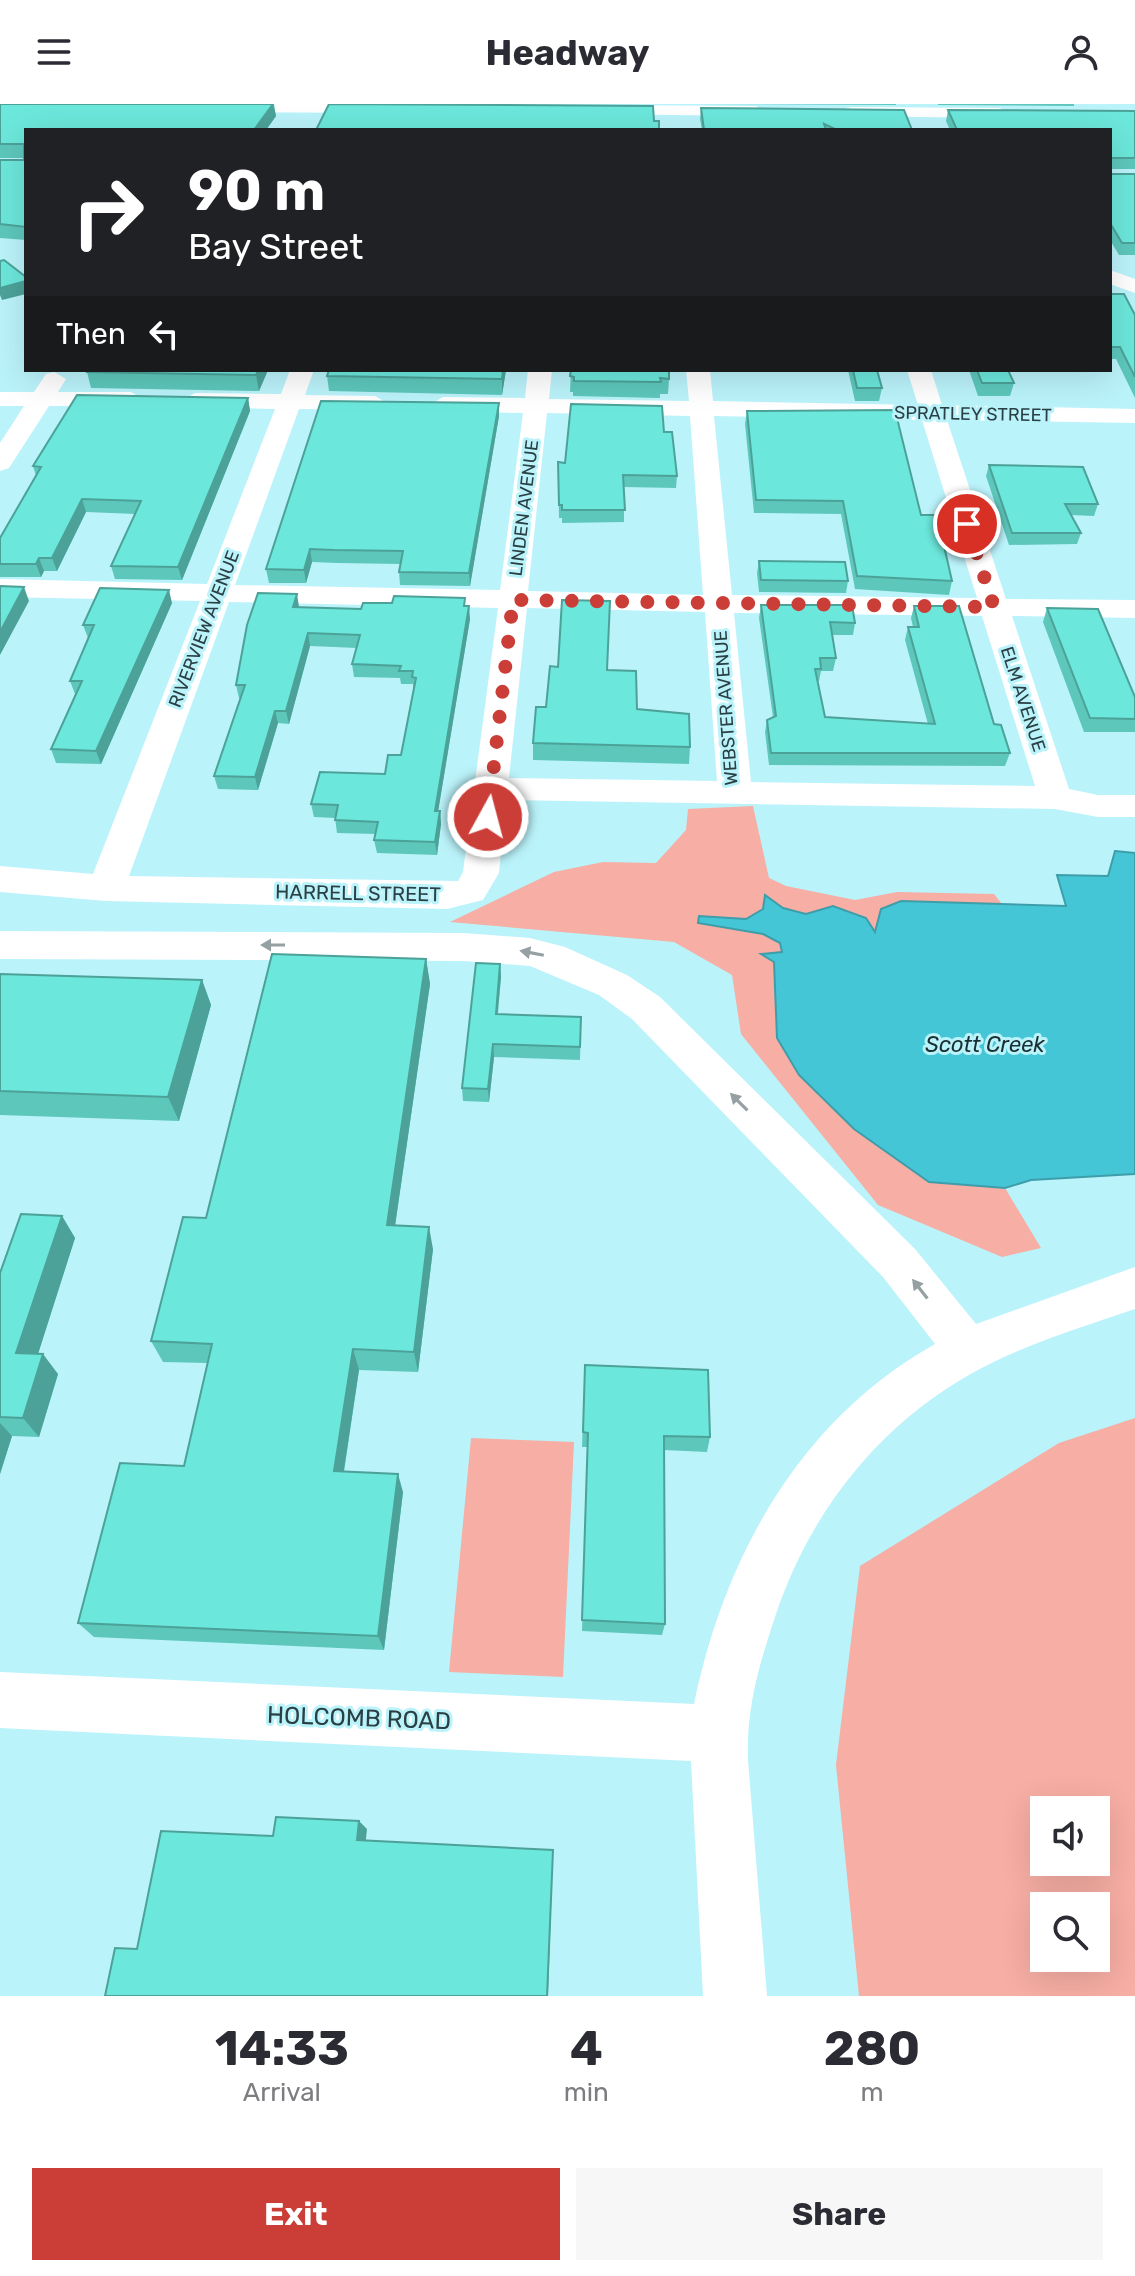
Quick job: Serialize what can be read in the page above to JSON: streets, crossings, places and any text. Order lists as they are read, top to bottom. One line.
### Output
{"streets":{"street":["SPRATLEY STREET","LINDEN AVENUE","RIVERVIEW AVENUE","ELM AVENUE","WEBSTER AVENUE","HARRELL STREET","HOLCOMB ROAD"]},"crossings":[["SPRATLEY STREET","LINDEN AVENUE"],["SPRATLEY STREET","RIVERVIEW AVENUE"],["SPRATLEY STREET","ELM AVENUE"],["SPRATLEY STREET","WEBSTER AVENUE"],["LINDEN AVENUE","WEBSTER AVENUE"],["LINDEN AVENUE","HARRELL STREET"],["RIVERVIEW AVENUE","HARRELL STREET"],["WEBSTER AVENUE","HARRELL STREET"]],"water":["Scott Creek"],"page":{"header":"Headway","turn":["90 m","Bay Street"],"then":"Then","eta":["14:33","Arrival","4","min","280","m"],"buttons":["Exit","Share"]}}
